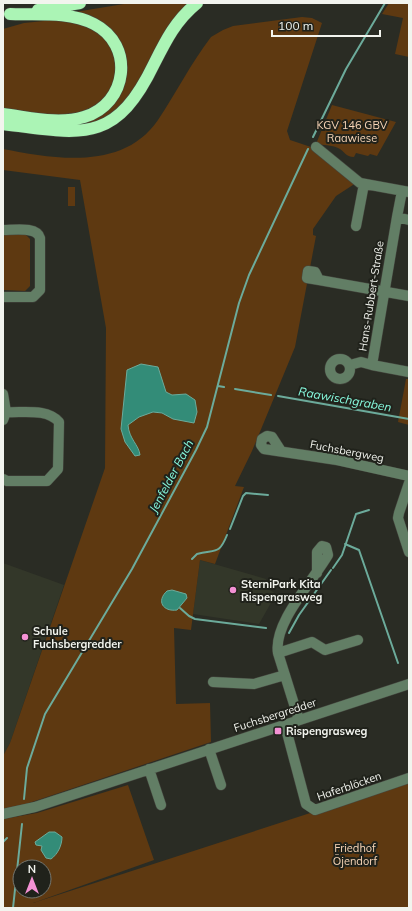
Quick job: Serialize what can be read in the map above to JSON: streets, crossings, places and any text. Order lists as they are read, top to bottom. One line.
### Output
{"streets":{"street":["Hans-Rubbert-Straße","Fuchsbergweg","Fuchsbergredder","Haferblöcken"]},"crossings":[["Fuchsbergredder","Haferblöcken"]],"water":["Raawischgraben","Jenfelder Bach"],"parks":["KGV 146 GBV Raawiese","Friedhof Öjendorf"],"places":{"other":["SterniPark Kita Rispengrasweg","Schule Fuchsbergredder"],"transit":["Rispengrasweg"]},"scale_bar":"100 m","north":"top"}
